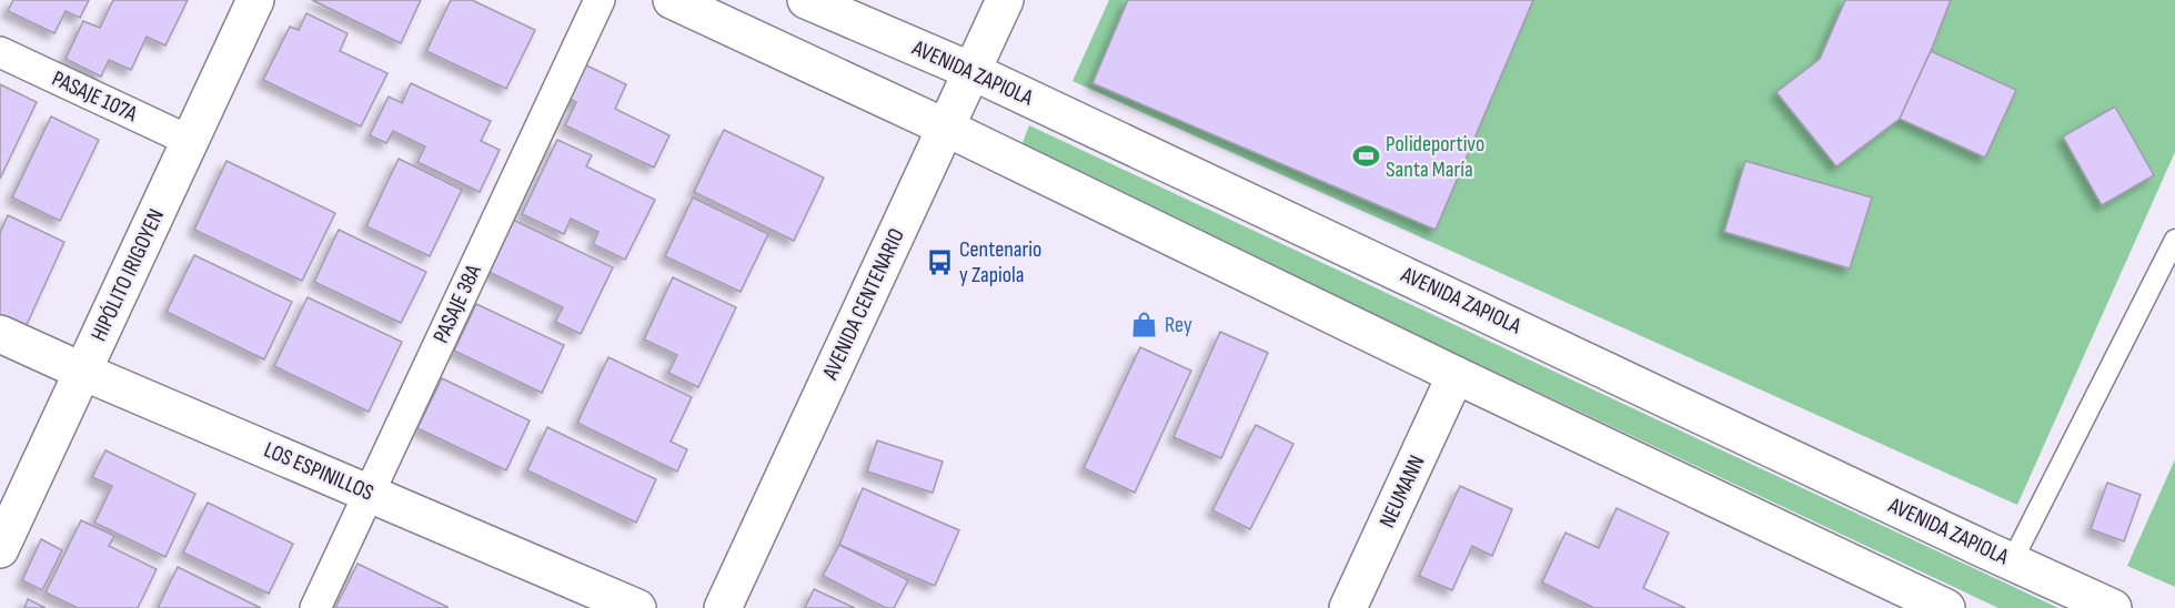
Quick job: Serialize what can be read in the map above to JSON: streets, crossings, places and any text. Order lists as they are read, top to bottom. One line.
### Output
{"streets":{"main road":["AVENIDA ZAPIOLA","HIPÓLITO IRIGOYEN","AVENIDA CENTENARIO","LOS ESPINILLOS","NEUMANN"],"street":["PASAJE 107A","PASAJE 38A"]},"crossings":[["AVENIDA ZAPIOLA","AVENIDA CENTENARIO"],["PASAJE 107A","HIPÓLITO IRIGOYEN"],["HIPÓLITO IRIGOYEN","LOS ESPINILLOS"],["PASAJE 38A","LOS ESPINILLOS"]],"places":{"sports":["Polideportivo Santa María"],"bus stop":["Centenario y Zapiola"],"shop":["Rey"]}}
